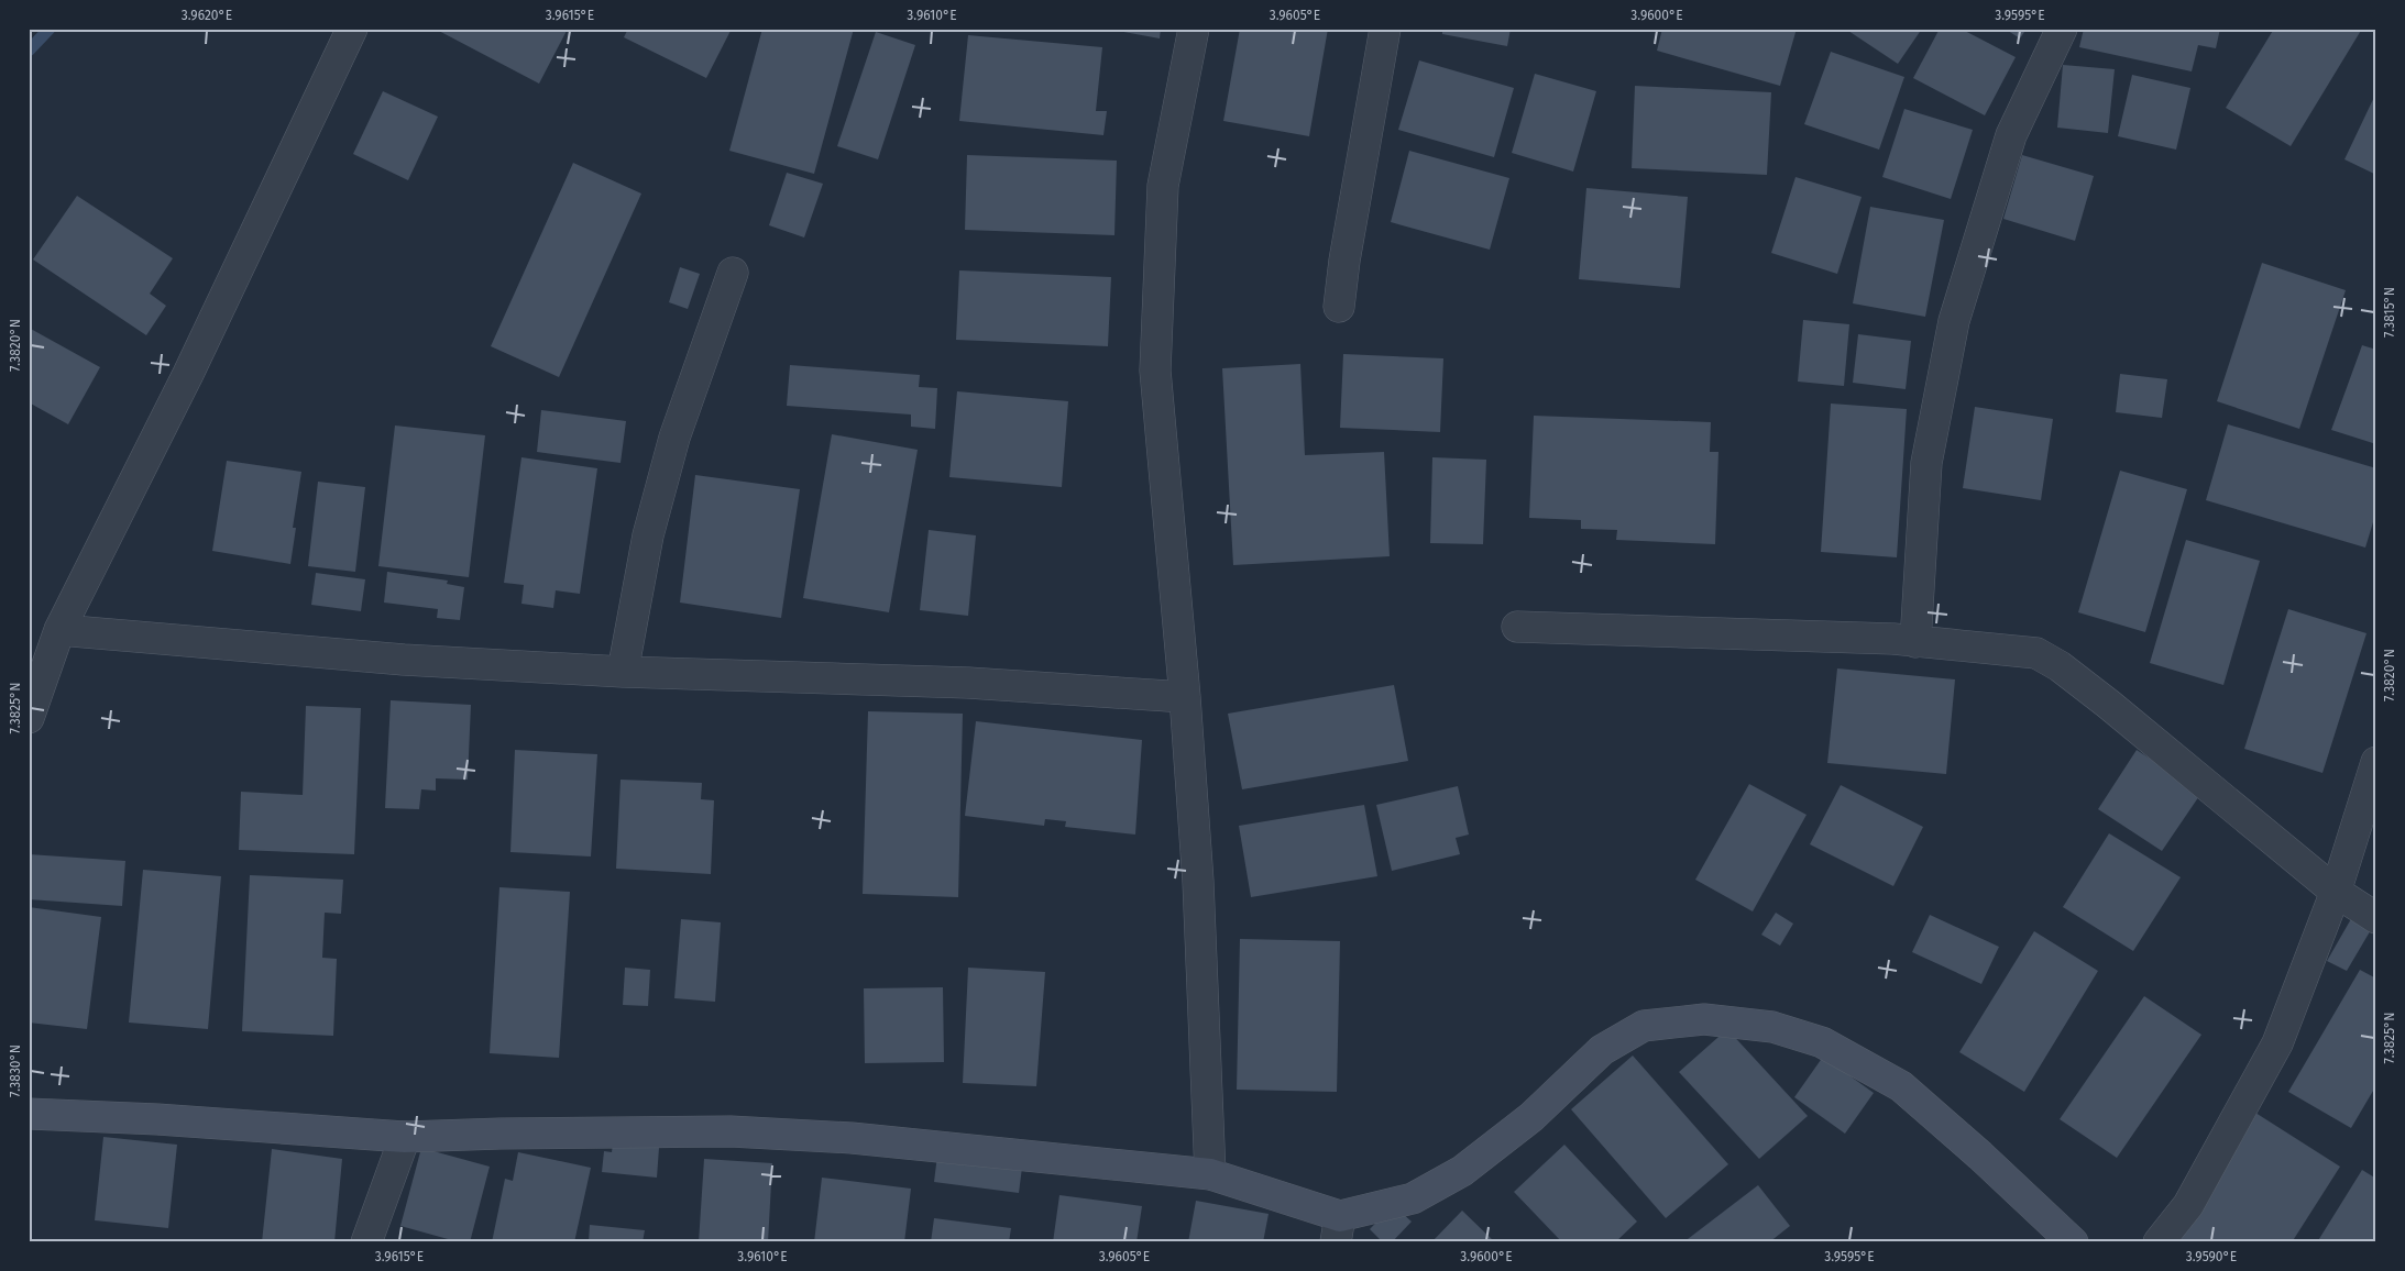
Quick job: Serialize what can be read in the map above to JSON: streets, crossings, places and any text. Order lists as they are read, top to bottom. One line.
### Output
{"coordinates":["3.9620°E","3.9615°E","3.9610°E","3.9605°E","3.9600°E","3.9595°E","7.3815°N","7.3820°N","7.3825°N","7.3830°N","3.9590°E"]}
